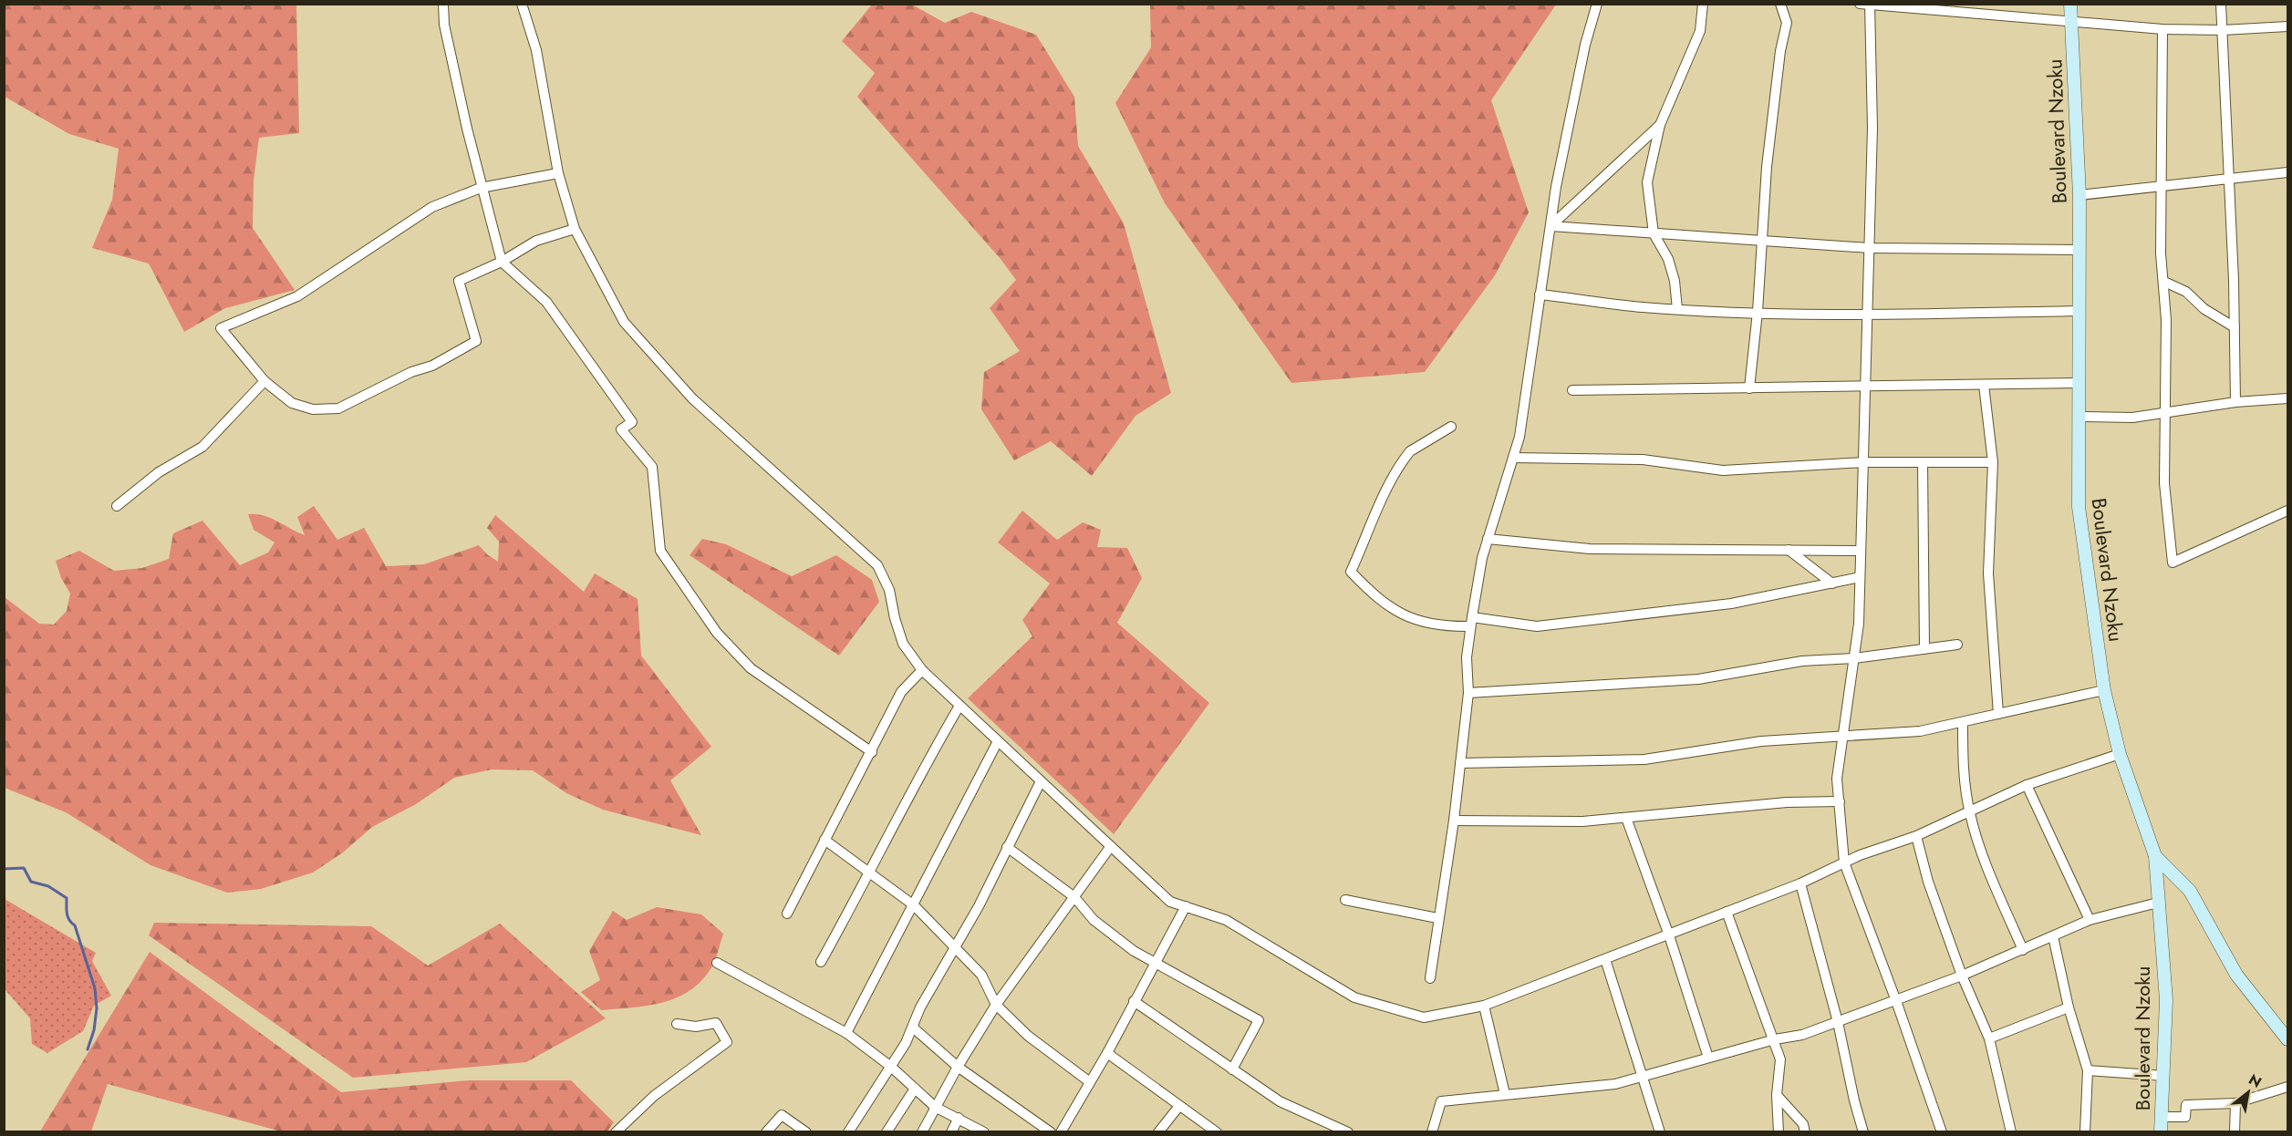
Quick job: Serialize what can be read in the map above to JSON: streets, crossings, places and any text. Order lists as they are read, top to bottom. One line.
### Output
{"streets":{"street":["Boulevard Nzoku"]},"north":"top right"}
